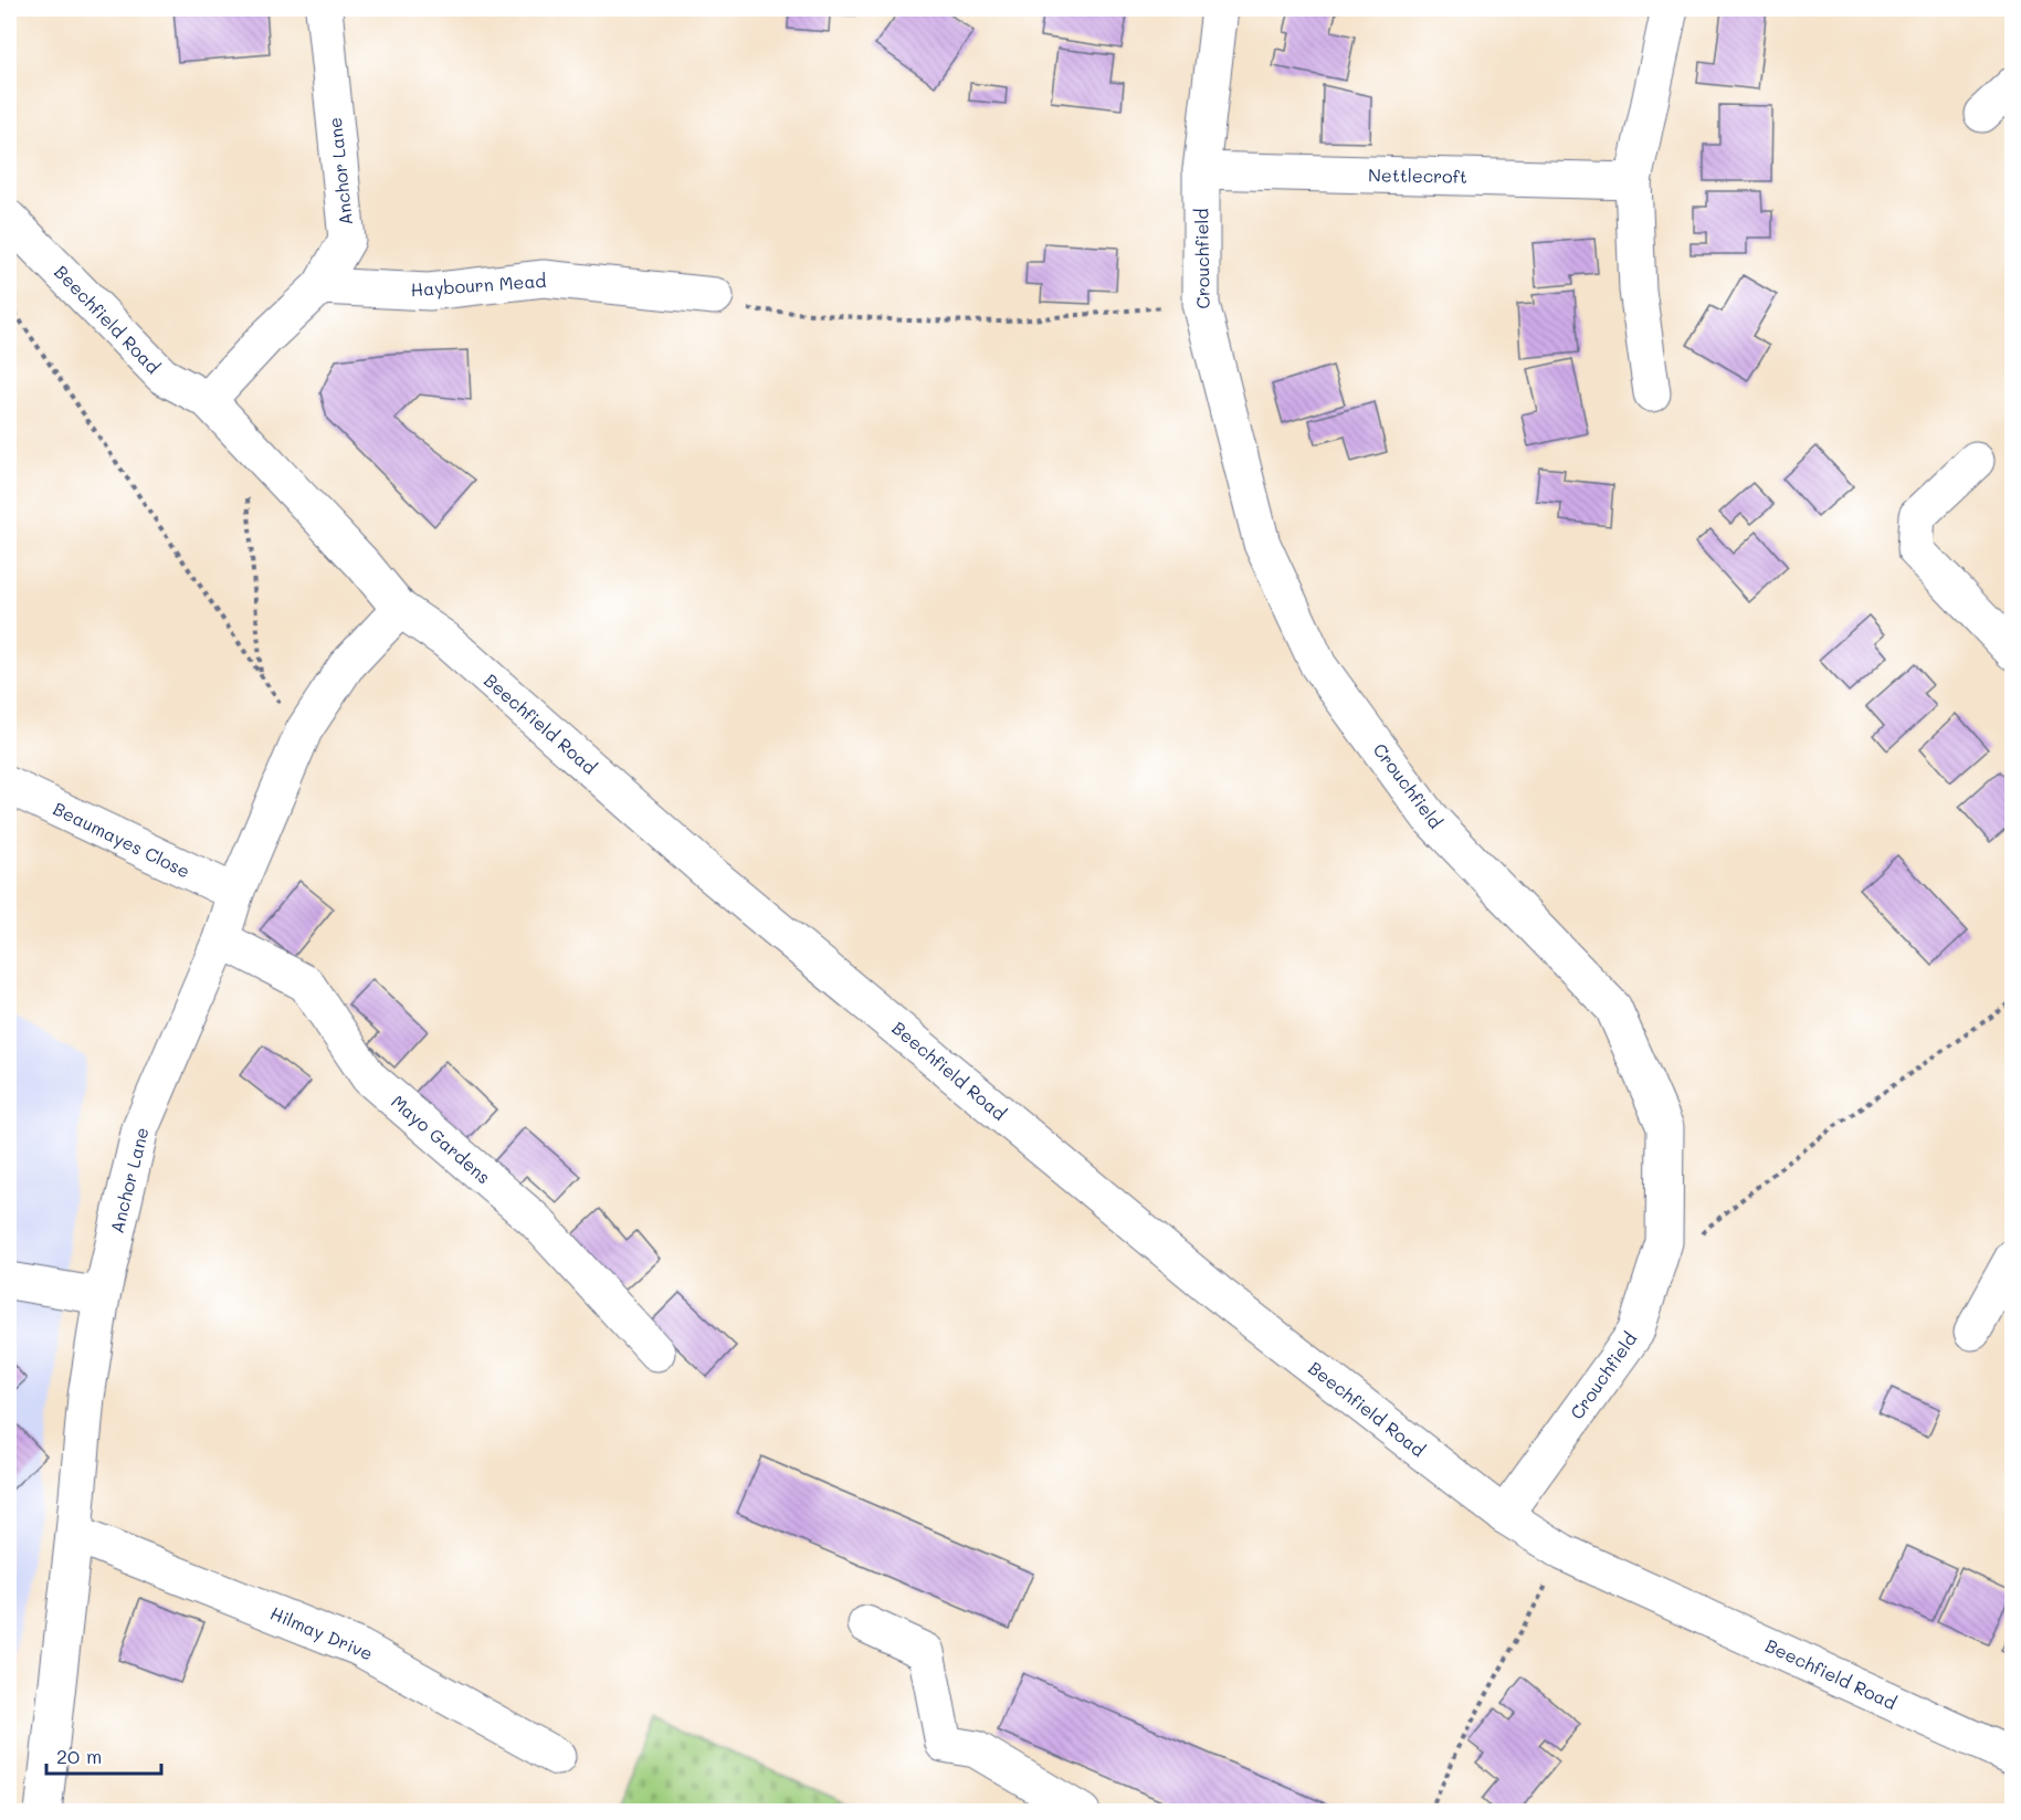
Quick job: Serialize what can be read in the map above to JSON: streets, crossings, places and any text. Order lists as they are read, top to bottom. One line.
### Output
{"streets":{"street":["Anchor Lane","Nettlecroft","Crouchfield","Haybourn Mead","Beechfield Road","Beaumayes Close","Mayo Gardens","Hilmay Drive"]},"crossings":[["Anchor Lane","Haybourn Mead"],["Anchor Lane","Beechfield Road"],["Anchor Lane","Beaumayes Close"],["Anchor Lane","Mayo Gardens"],["Anchor Lane","Hilmay Drive"],["Nettlecroft","Crouchfield"],["Crouchfield","Beechfield Road"]],"scale_bar":"20 m"}
